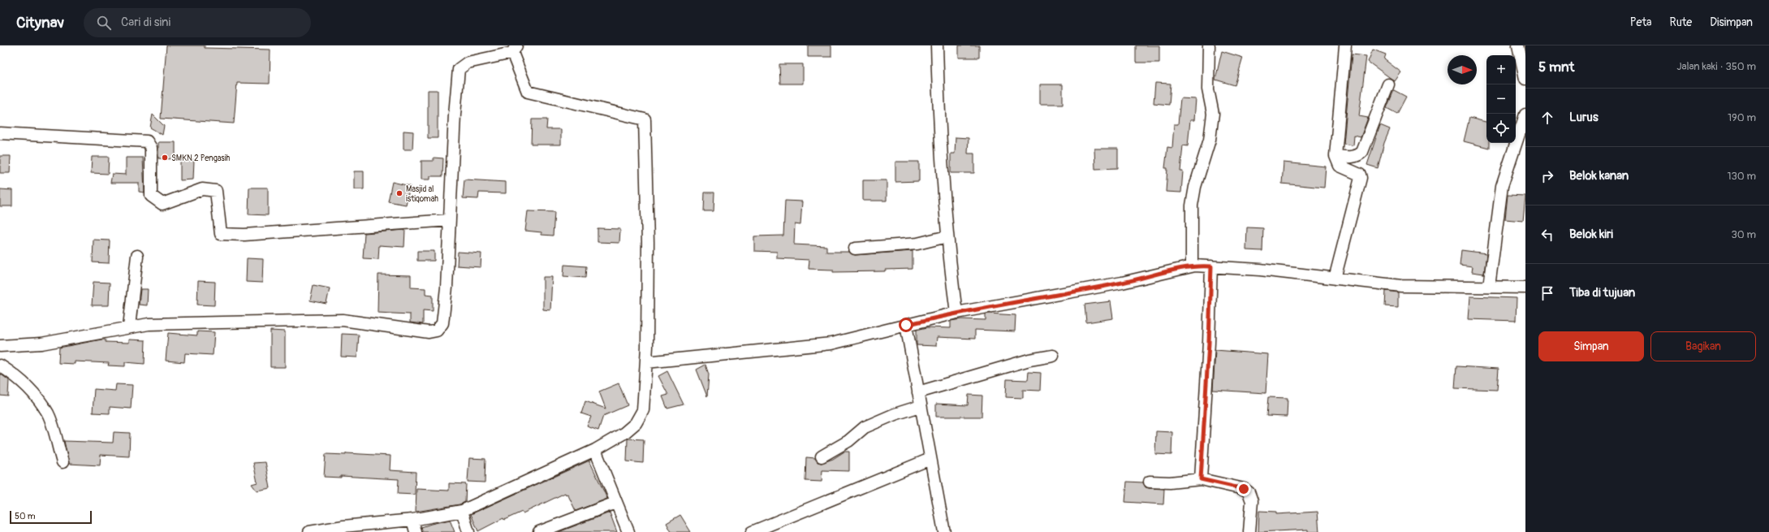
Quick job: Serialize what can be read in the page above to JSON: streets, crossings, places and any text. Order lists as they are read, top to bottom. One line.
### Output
{"places":["SMKN 2 Pengasih","Masjid al istiqomah"],"scale_bar":"50 m","north":"right","page":{"header":"Citynav","search":"Cari di sini","nav":["Peta","Rute","Disimpan"],"heading":["5 mnt","Jalan kaki · 350 m"],"map_buttons":["+","−"],"list":[["Lurus","190 m"],["Belok kanan","130 m"],["Belok kiri","30 m"],"Tiba di tujuan"],"buttons":["Simpan","Bagikan"],"scale":"50 m"}}
